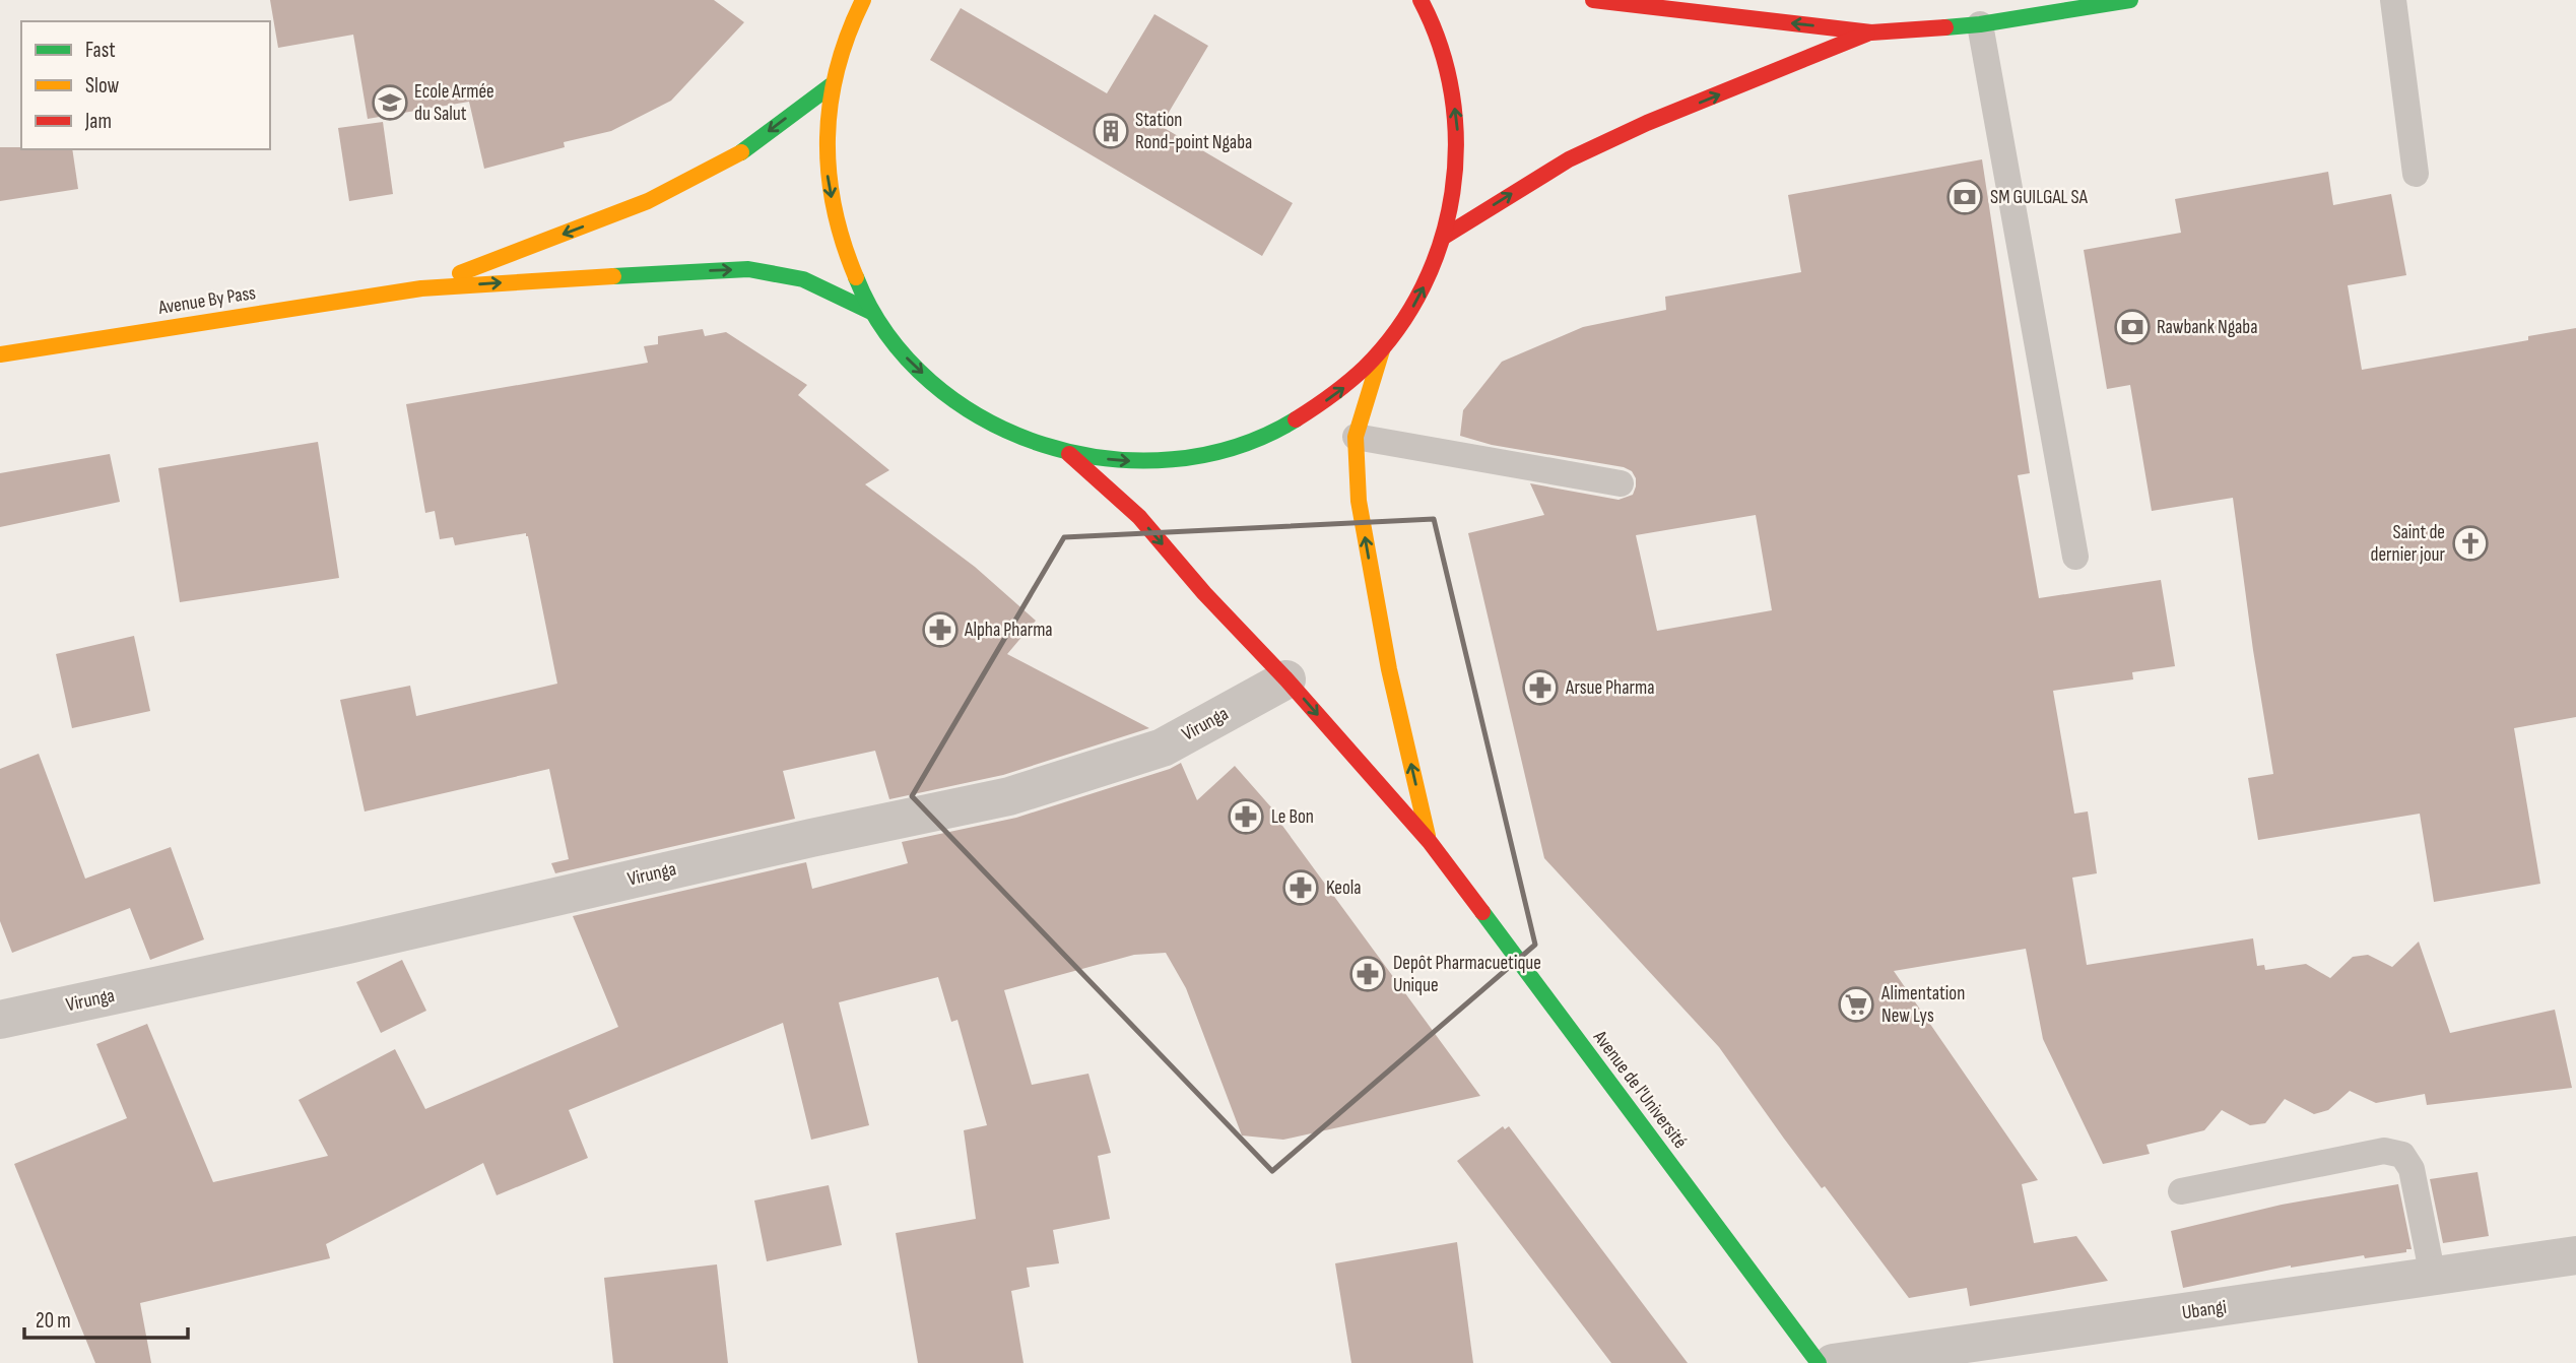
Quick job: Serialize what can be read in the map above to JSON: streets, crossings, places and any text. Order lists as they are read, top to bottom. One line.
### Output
{"streets":{"main road":["Avenue By Pass","Avenue de l'Université"],"street":["Virunga","Ubangi"]},"crossings":[["Virunga","Avenue de l'Université"]],"one_way":["Avenue de l'Université"],"places":{"school or university":["Ecole Armée du Salut"],"building":["Station Rond-point Ngaba"],"bank":["SM GUILGAL SA","Rawbank Ngaba"],"church":["Saint de dernier jour"],"pharmacy":["Alpha Pharma","Arsue Pharma","Le Bon","Keola","Depôt Pharmacuetique Unique"],"supermarket":["Alimentation New Lys"]},"legend":["Fast","Slow","Jam"],"scale_bar":"20 m"}
